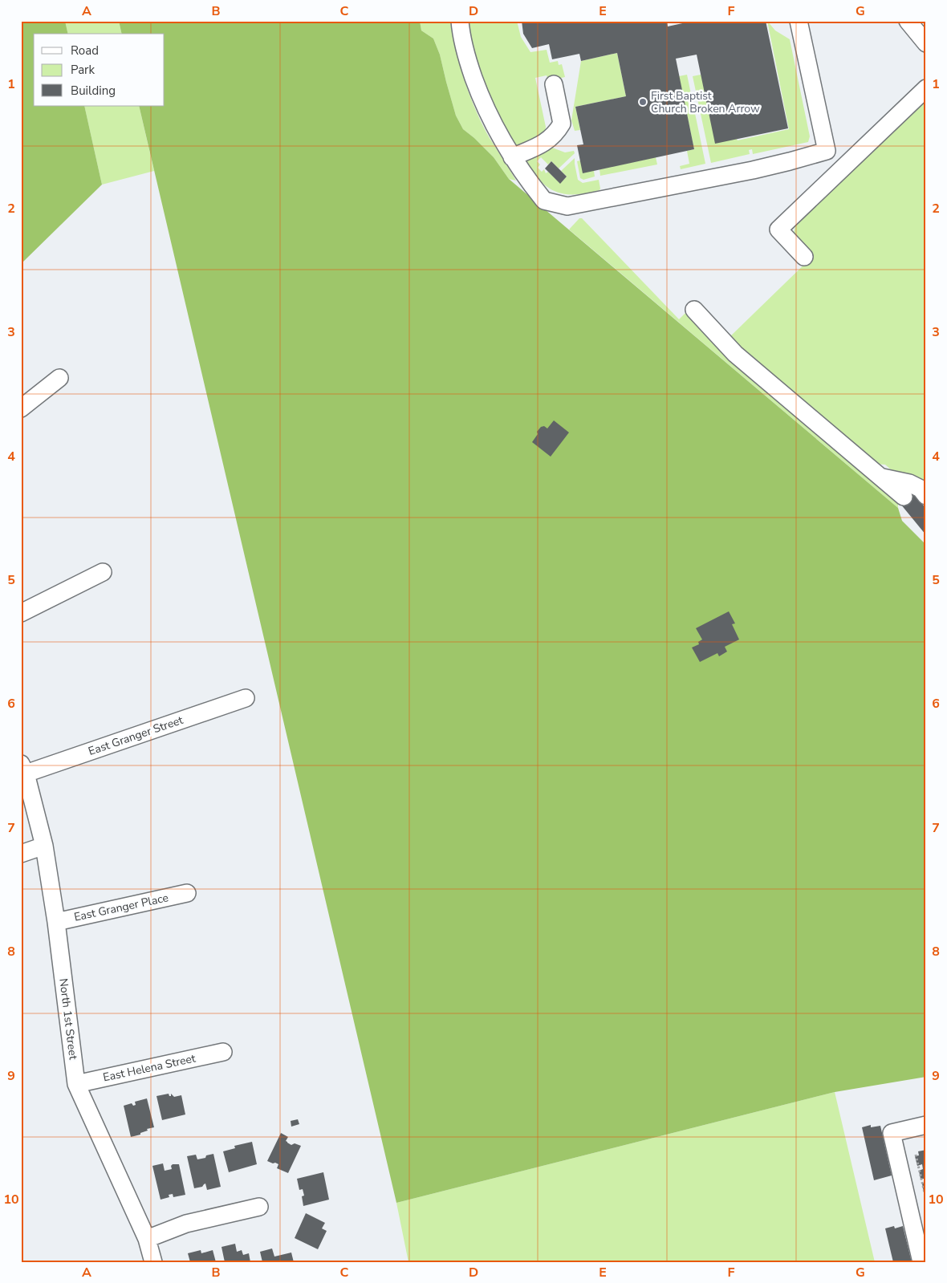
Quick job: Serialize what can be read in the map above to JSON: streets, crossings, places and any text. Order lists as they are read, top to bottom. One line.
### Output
{"streets":{"street":["East Granger Street","East Granger Place","North 1st Street","East Helena Street"]},"crossings":[["East Granger Street","North 1st Street"],["East Granger Place","North 1st Street"],["North 1st Street","East Helena Street"]],"places":["First Baptist Church Broken Arrow"],"legend":["Road","Park","Building"],"grid":{"columns":["A","B","C","D","E","F","G"],"rows":["1","2","3","4","5","6","7","8","9","10"]}}
